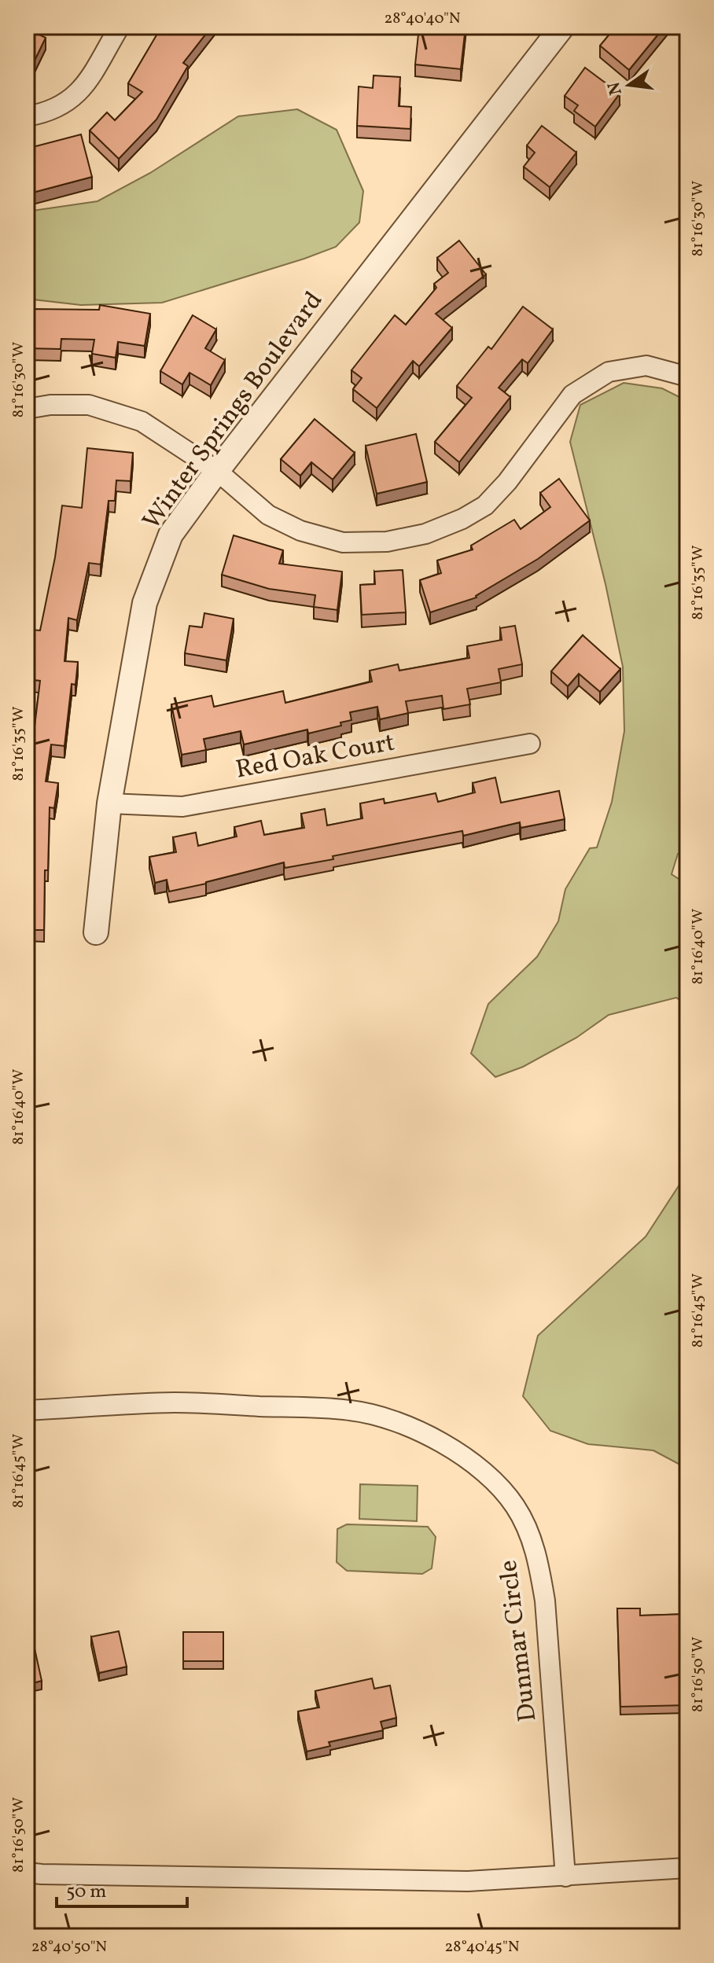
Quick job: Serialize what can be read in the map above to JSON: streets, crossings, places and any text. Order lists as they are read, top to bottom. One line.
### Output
{"streets":{"street":["Winter Springs Boulevard","Red Oak Court","Dunmar Circle"]},"crossings":[["Winter Springs Boulevard","Red Oak Court"]],"scale_bar":"50 m","north":"left","coordinates":["28°40'40\"N","81°16'30\"W","81°16'35\"W","81°16'40\"W","81°16'45\"W","81°16'50\"W","28°40'50\"N","28°40'45\"N"]}
